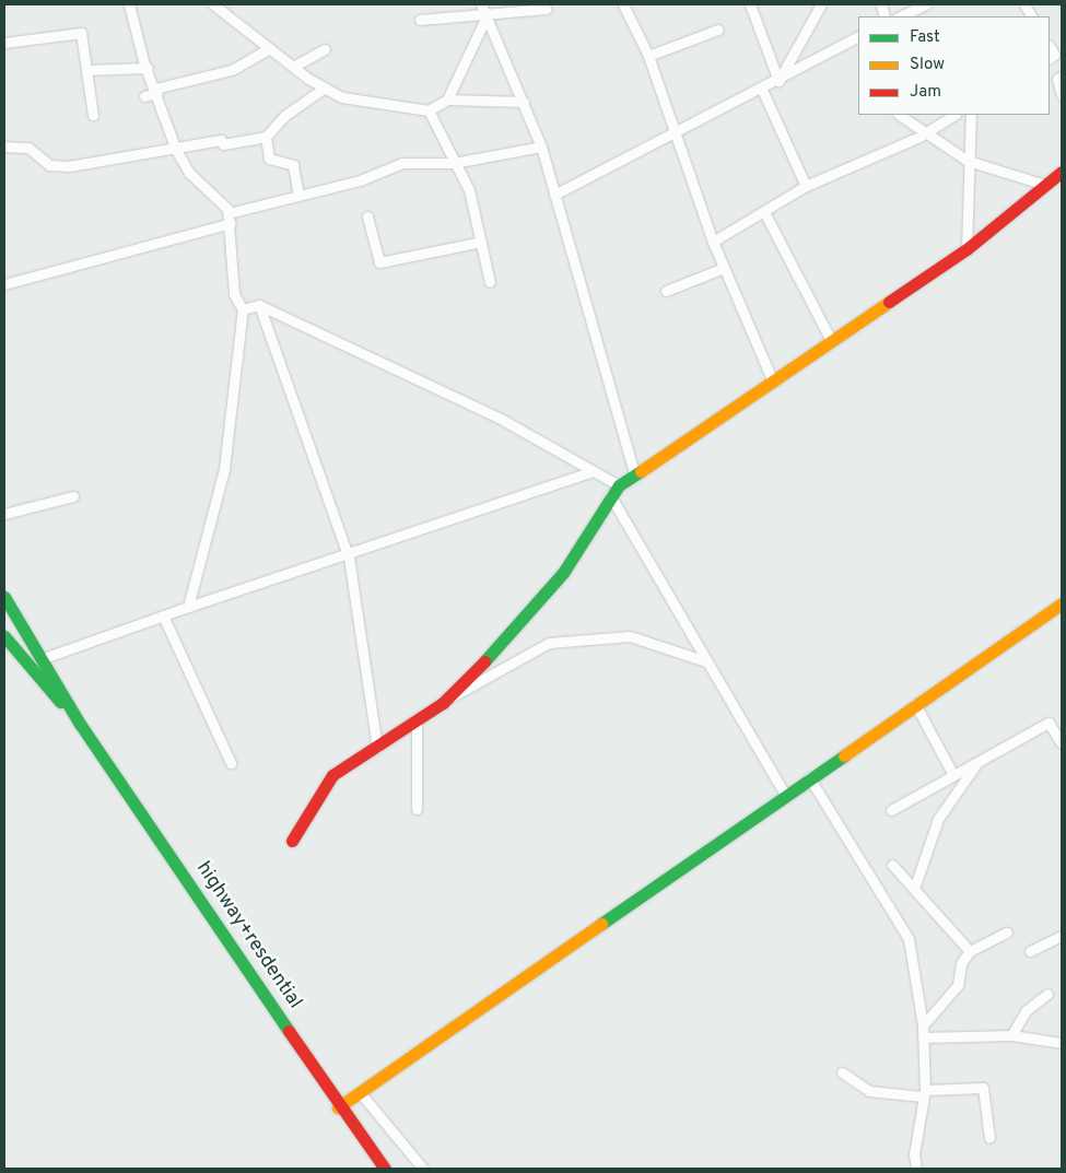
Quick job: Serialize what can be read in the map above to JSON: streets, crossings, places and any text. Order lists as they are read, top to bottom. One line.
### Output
{"streets":{"main road":["highway+resdential"]},"legend":["Fast","Slow","Jam"]}
